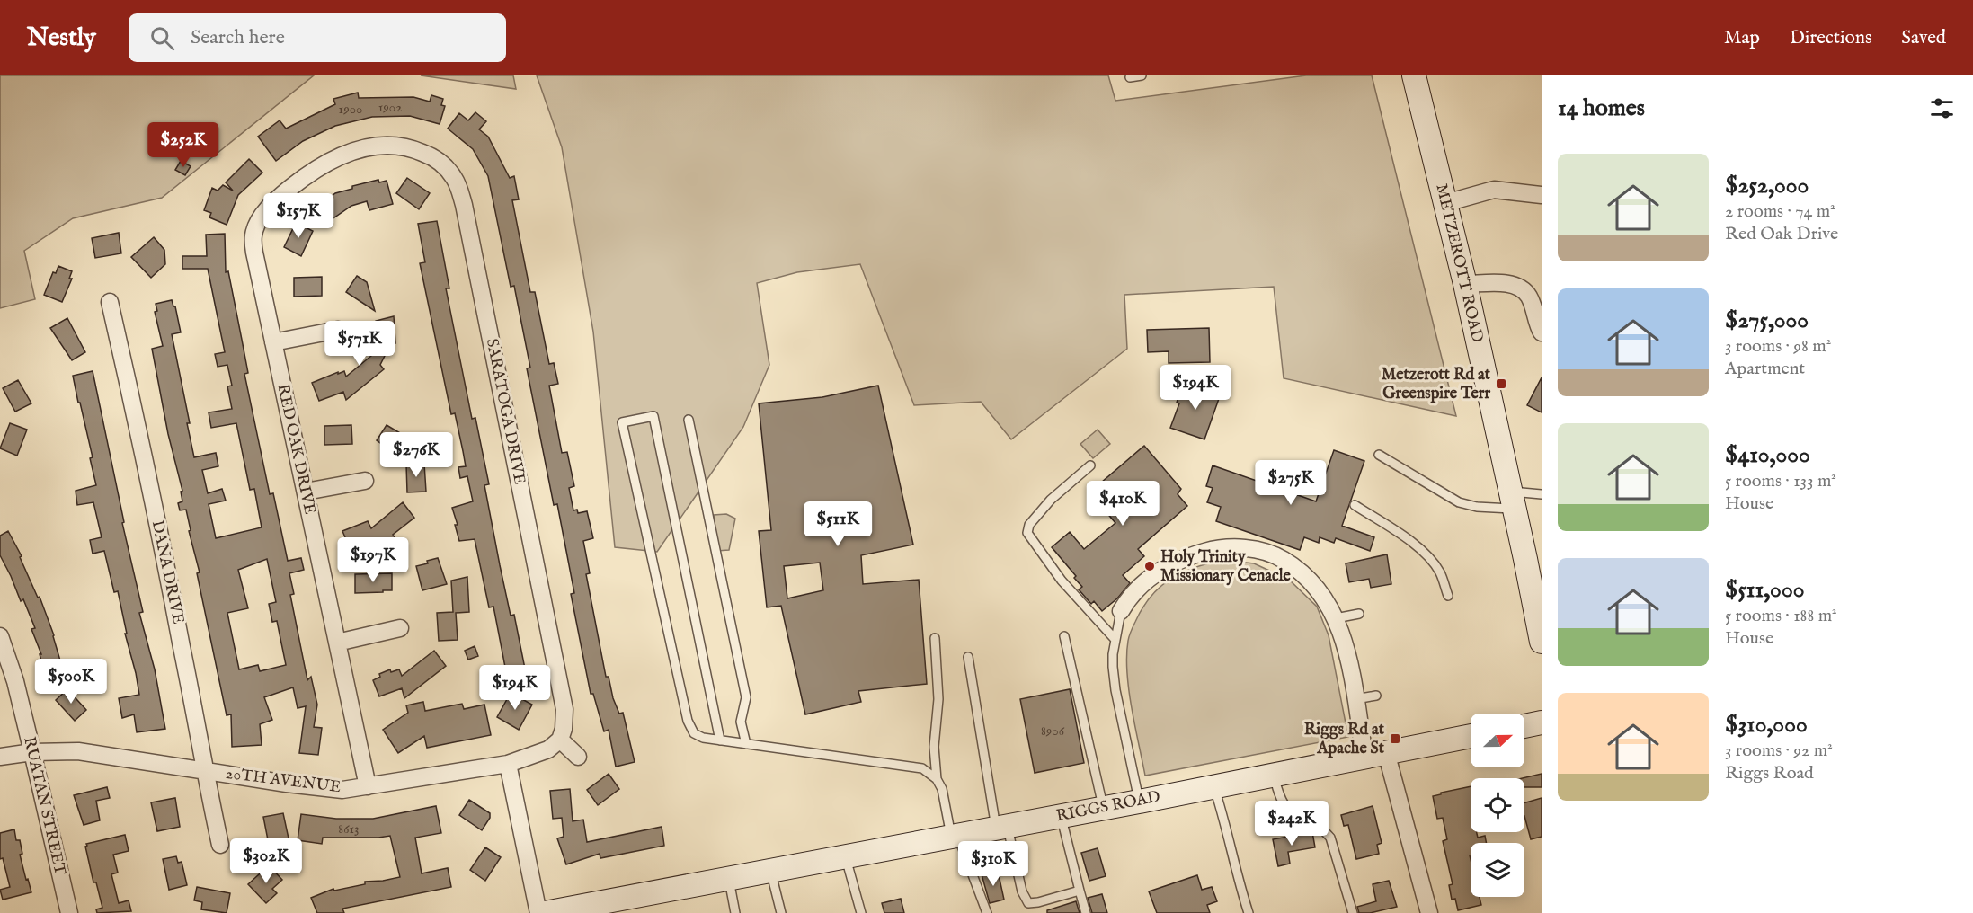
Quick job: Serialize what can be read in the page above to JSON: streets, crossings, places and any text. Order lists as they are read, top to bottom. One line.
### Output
{"streets":{"main road":["METZEROTT ROAD","RIGGS ROAD"],"street":["SARATOGA DRIVE","RED OAK DRIVE","DANA DRIVE","20TH AVENUE","RUATAN STREET"]},"crossings":[["SARATOGA DRIVE","RED OAK DRIVE"],["SARATOGA DRIVE","20TH AVENUE"],["RED OAK DRIVE","20TH AVENUE"],["DANA DRIVE","20TH AVENUE"],["20TH AVENUE","RUATAN STREET"]],"places":{"transit":["Metzerott Rd at Greenspire Terr","Riggs Rd at Apache St"],"other":["Holy Trinity Missionary Cenacle"]},"house_numbers":["1902","1900","8906","8613"],"north":"right","page":{"header":"Nestly","search":"Search here","nav":["Map","Directions","Saved"],"heading":"14 homes","price":["$252K","$157K","$571K","$194K","$276K","$275K","$410K","$511K","$197K","$500K","$194K","$242K","$302K","$310K"],"list":[{"name":"$252,000","note":"2 rooms · 74 m² · Red Oak Drive"},{"name":"$275,000","note":"3 rooms · 98 m² · Apartment"},{"name":"$410,000","note":"5 rooms · 133 m² · House"},{"name":"$511,000","note":"5 rooms · 188 m² · House"},{"name":"$310,000","note":"3 rooms · 92 m² · Riggs Road"}]}}
